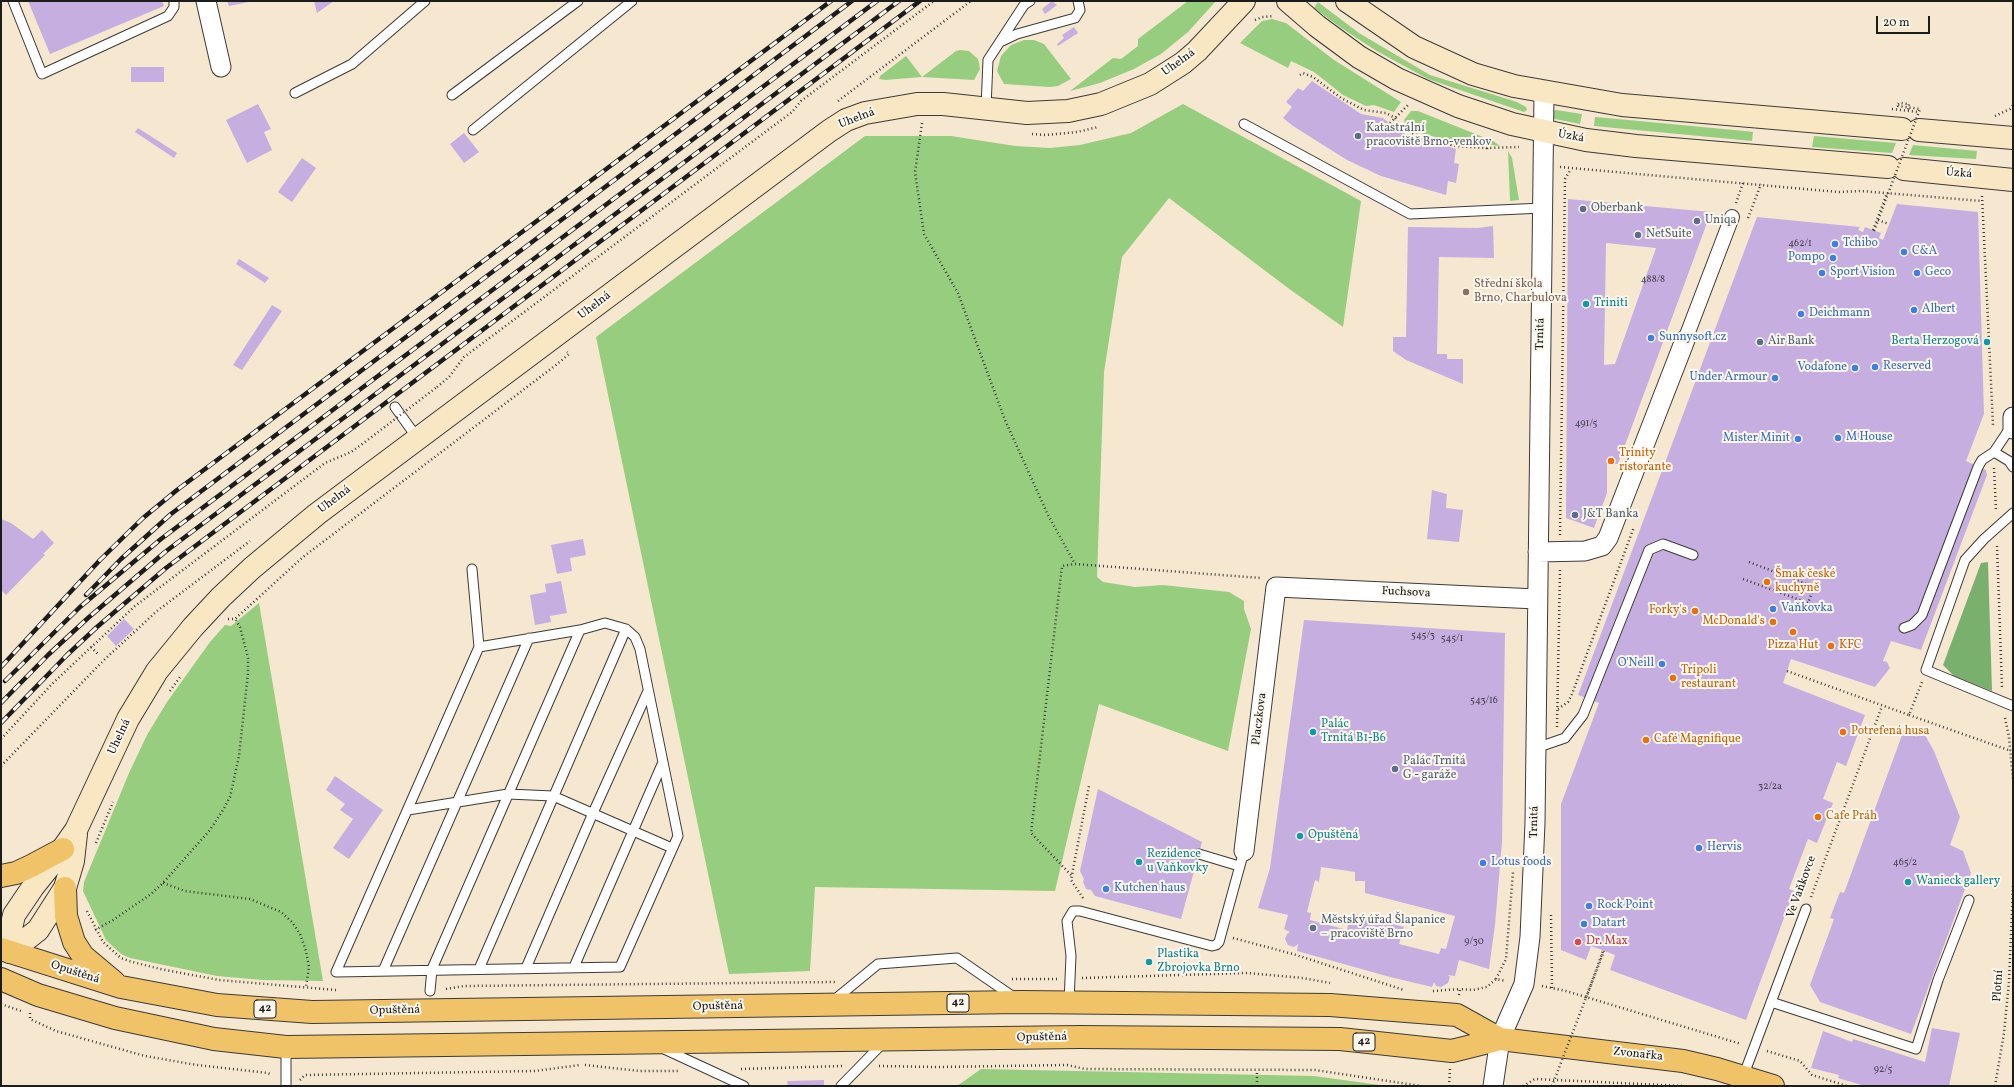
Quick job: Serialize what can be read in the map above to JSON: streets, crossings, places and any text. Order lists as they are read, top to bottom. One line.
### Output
{"streets":{"main road":["Uhelná","Úzká","Opuštěná","42","Zvonařka"],"street":["Trnitá","Fuchsova","Placzkova"],"lane":["Ve Vaňkovce"],"path":["Plotní"]},"crossings":[["Uhelná","Opuštěná"],["Úzká","Trnitá"],["Trnitá","Fuchsova"],["Trnitá","Opuštěná"],["Trnitá","Zvonařka"],["Fuchsova","Placzkova"],["Ve Vaňkovce","Zvonařka"],["Opuštěná","Zvonařka"]],"places":["Katastrální pracoviště Brno-venkov","Oberbank","Uniqa","NetSuite","Tchibo","C&A","Pompo","Sport Vision","Geco","Střední škola Brno, Charbulova","Triniti","Albert","Deichmann","Sunnysoft.cz","Air Bank","Berta Herzogová","Reserved","Vodafone","Under Armour","M House","Mister Minit","Trinity ristorante","J&T Banka","Šmak české kuchyně","Vaňkovka","Forky's","McDonald's","Pizza Hut","KFC","O'Neill","Tripoli restaurant","Palác Trnitá B1-B6","Potrefená husa","Café Magnifique","Palác Trnitá G - garáže","Cafe Práh","Opuštěná","Hervis","Rezidence u Vaňkovky","Lotus foods","Wanieck gallery","Kutchen haus","Rock Point","Datart","Městský úřad Šlapanice – pracoviště Brno","Dr. Max","Plastika Zbrojovka Brno"],"house_numbers":["462/1","488/8","491/5","545/3","545/1","543/16","32/2a","465/2","9/30","92/5"],"scale_bar":"20 m"}
